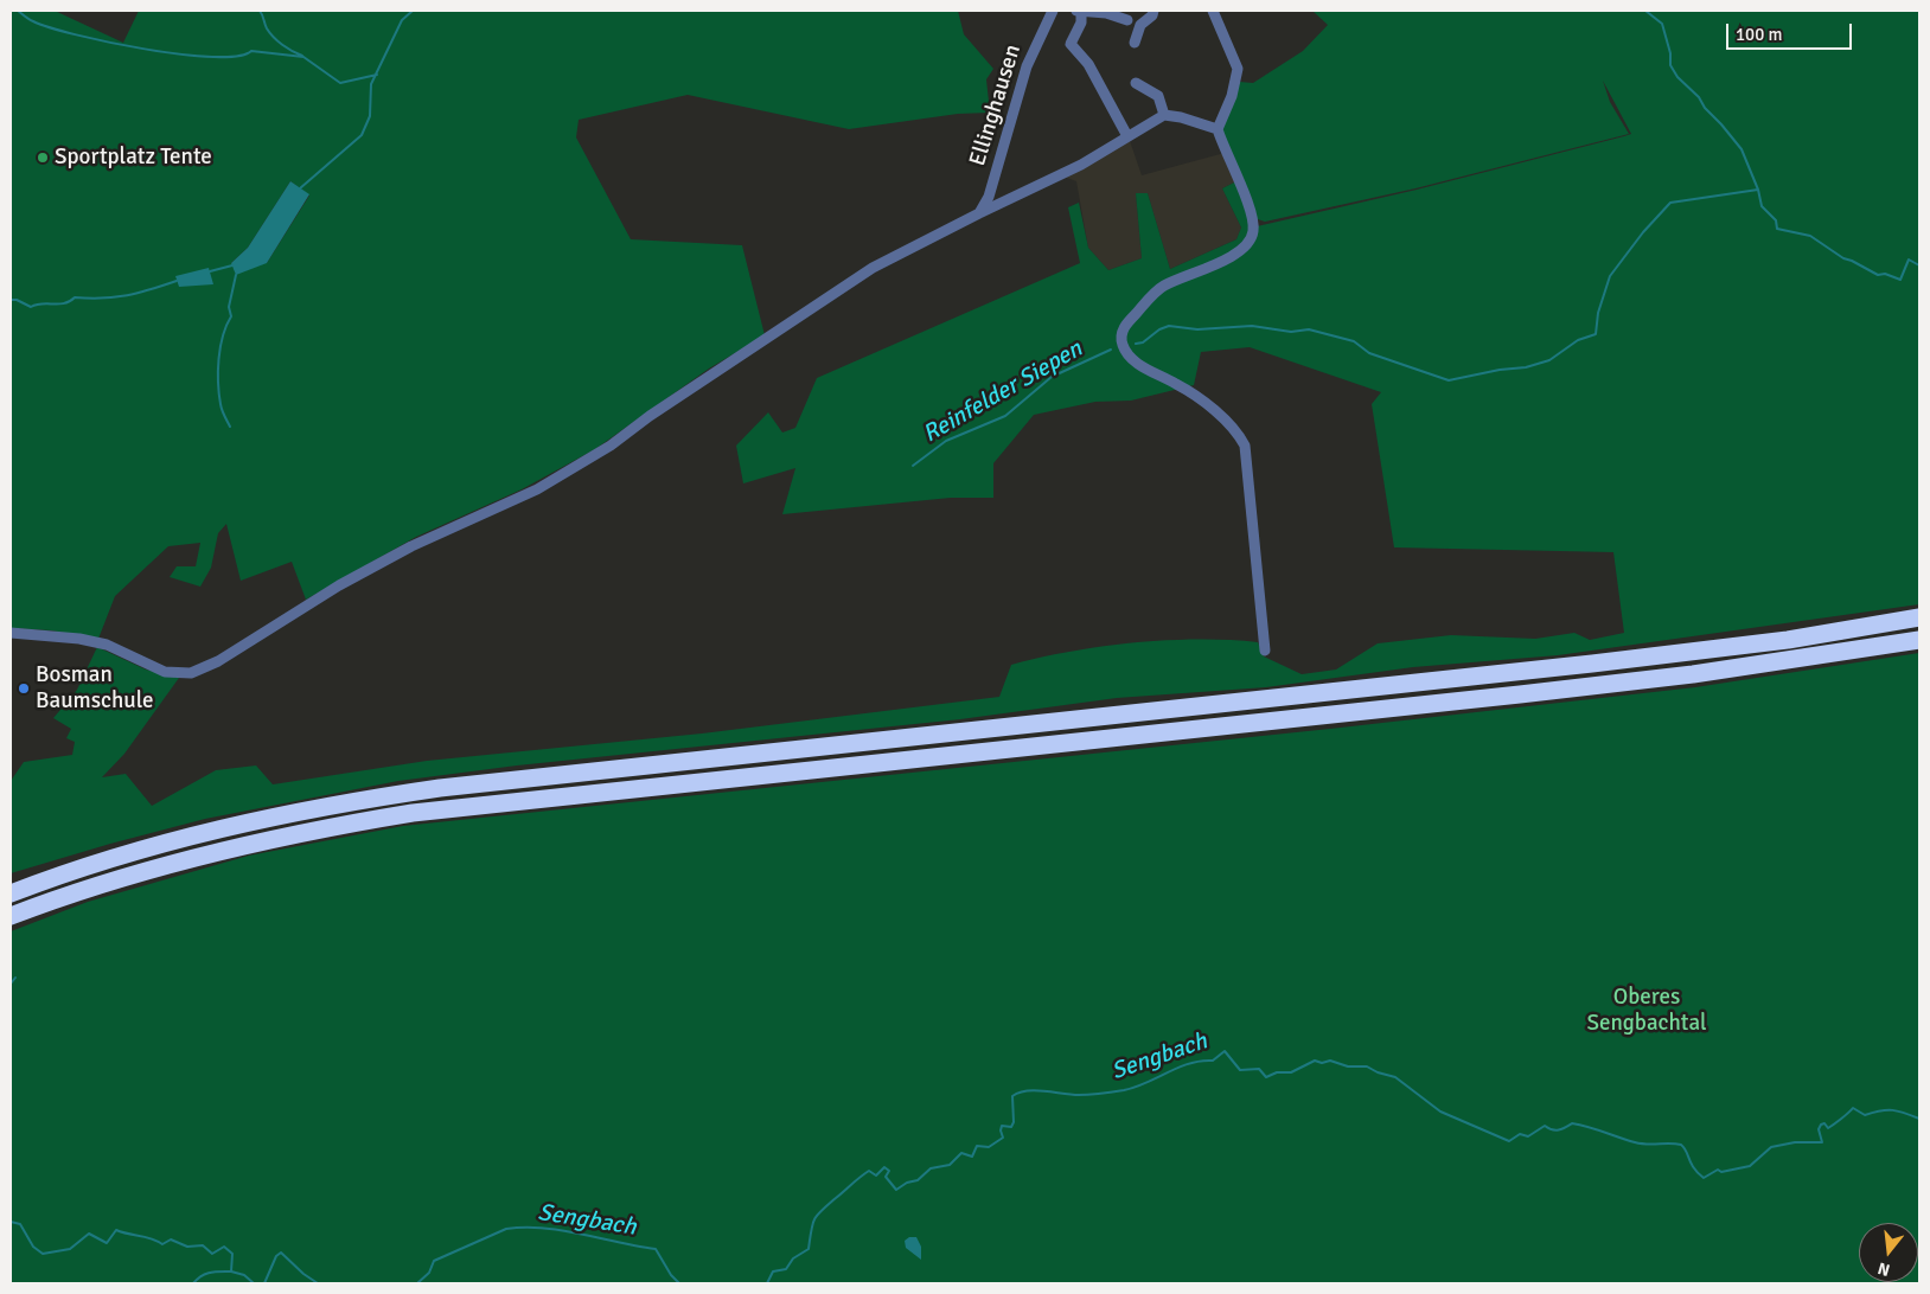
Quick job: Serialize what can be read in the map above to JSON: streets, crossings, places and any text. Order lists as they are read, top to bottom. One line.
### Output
{"streets":{"street":["Ellinghausen"]},"water":["Reinfelder Siepen","Sengbach"],"parks":["Oberes Sengbachtal"],"places":["Sportplatz Tente","Bosman Baumschule"],"scale_bar":"100 m","north":"bottom"}
